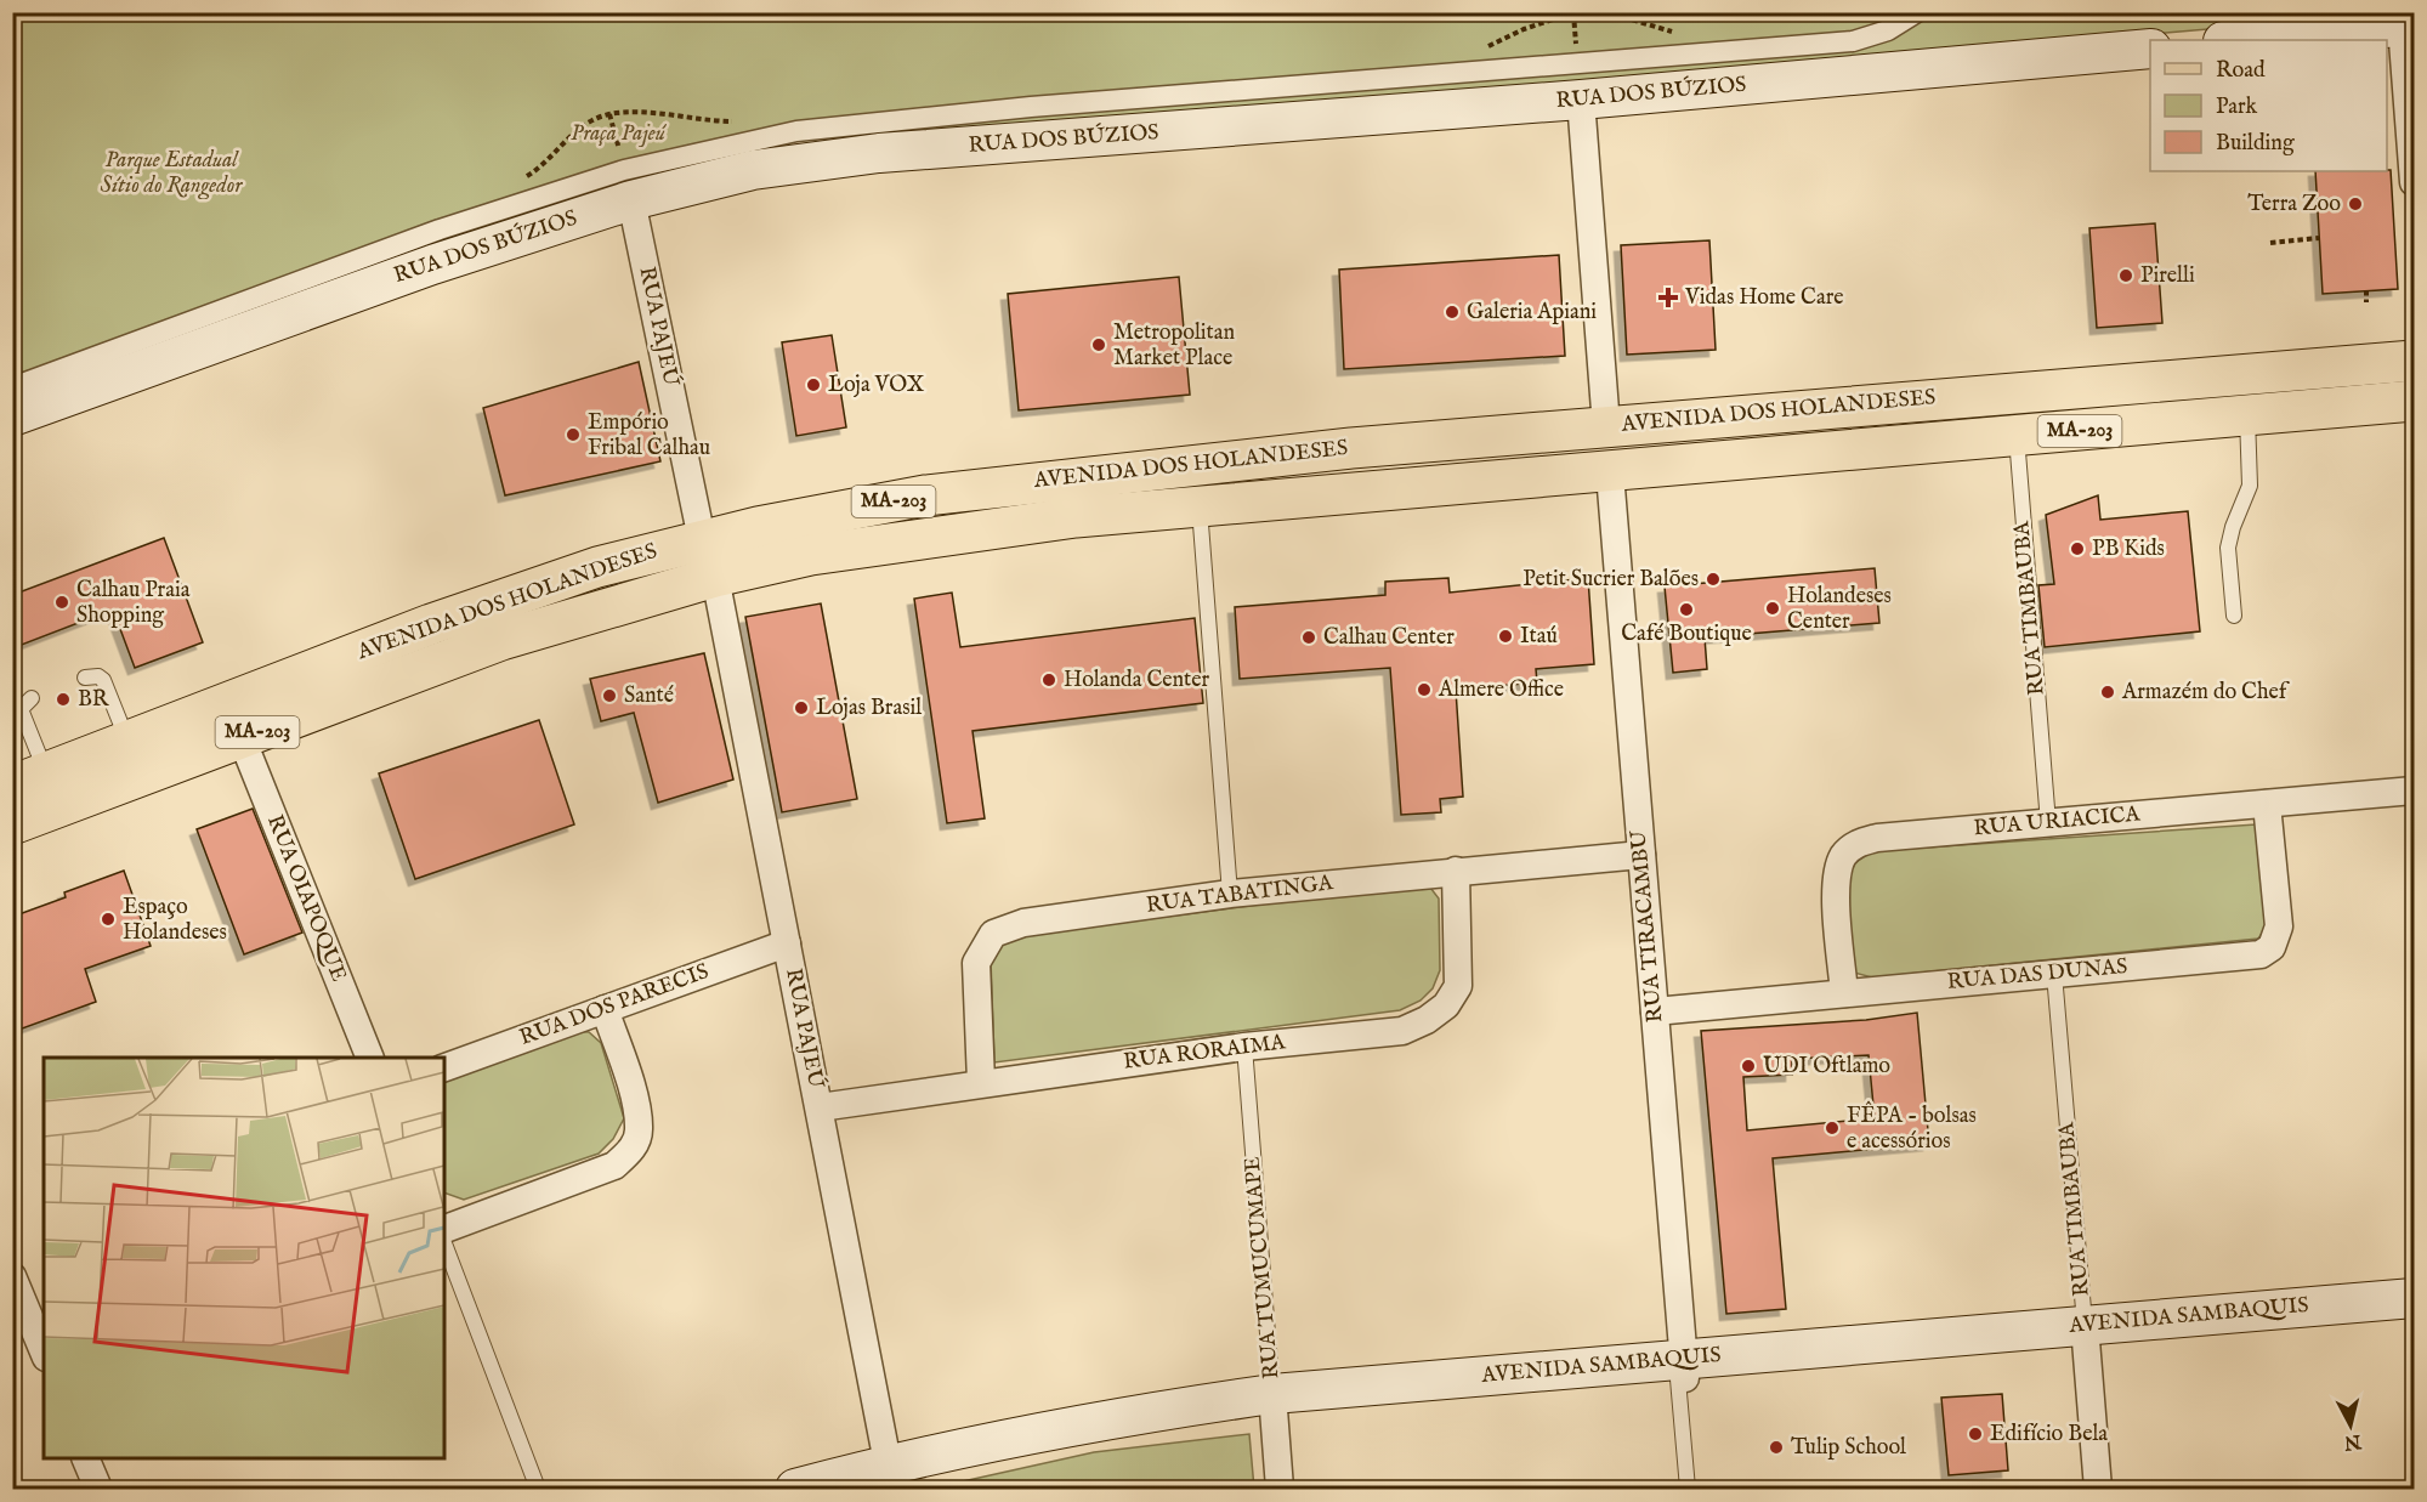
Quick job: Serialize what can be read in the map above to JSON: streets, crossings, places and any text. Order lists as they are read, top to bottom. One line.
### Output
{"streets":{"main road":["RUA DOS BÚZIOS","AVENIDA DOS HOLANDESES","MA-203","AVENIDA SAMBAQUIS"],"street":["RUA PAJEÚ","RUA TIMBAUBA","RUA URIACICA","RUA TABATINGA","RUA OIAPOQUE","RUA TIRACAMBU","RUA DAS DUNAS","RUA DOS PARECIS","RUA RORAIMA","RUA TUMUCUMAPE"]},"crossings":[["RUA DOS BÚZIOS","RUA PAJEÚ"],["RUA PAJEÚ","AVENIDA DOS HOLANDESES"],["RUA PAJEÚ","RUA DOS PARECIS"],["RUA PAJEÚ","RUA RORAIMA"],["RUA PAJEÚ","AVENIDA SAMBAQUIS"],["AVENIDA DOS HOLANDESES","RUA TIMBAUBA"],["AVENIDA DOS HOLANDESES","RUA OIAPOQUE"],["AVENIDA DOS HOLANDESES","RUA TIRACAMBU"],["RUA TIMBAUBA","RUA URIACICA"],["RUA TIMBAUBA","RUA DAS DUNAS"],["RUA TIMBAUBA","AVENIDA SAMBAQUIS"],["RUA URIACICA","RUA DAS DUNAS"],["RUA TABATINGA","RUA TIRACAMBU"],["RUA TABATINGA","RUA RORAIMA"],["RUA TIRACAMBU","RUA DAS DUNAS"],["RUA TIRACAMBU","AVENIDA SAMBAQUIS"],["RUA RORAIMA","RUA TUMUCUMAPE"],["RUA TUMUCUMAPE","AVENIDA SAMBAQUIS"]],"parks":["Praça Pajeú","Parque Estadual Sítio do Rangedor"],"places":{"other":["Terra Zoo","Pirelli","Galeria Apiani","Metropolitan Market Place","Loja VOX","Empório Fribal Calhau","PB Kids","Petit Sucrier Balões","Calhau Praia Shopping","Holandeses Center","Café Boutique","Itaú","Calhau Center","Holanda Center","Almere Office","Armazém do Chef","Santé","BR","Lojas Brasil","Espaço Holandeses","UDI Oftlamo","FÊPA - bolsas e acessórios","Edifício Bela","Tulip School"],"health":["Vidas Home Care"]},"legend":["Road","Park","Building"],"north":"bottom"}
